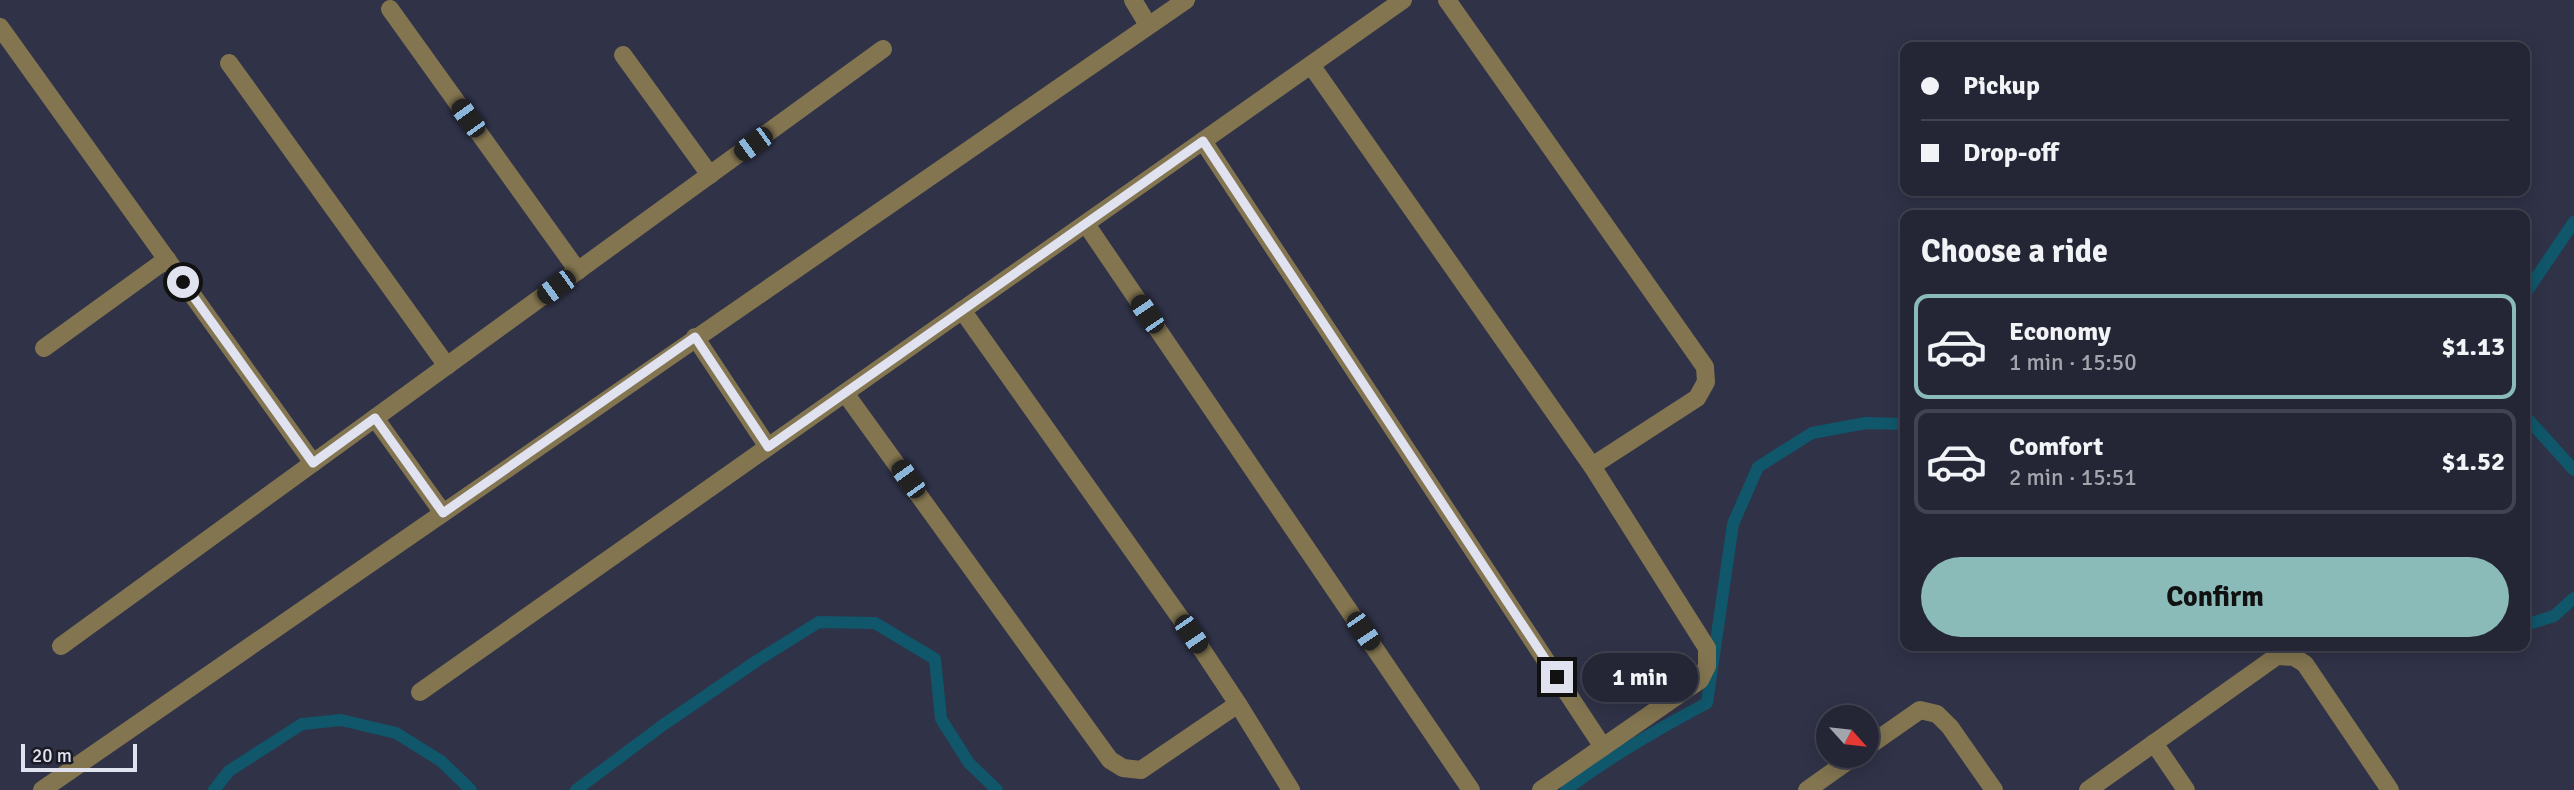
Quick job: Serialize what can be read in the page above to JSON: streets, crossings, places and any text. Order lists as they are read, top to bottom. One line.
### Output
{"scale_bar":"20 m","north":"bottom right","page":{"banner":["Pickup","Drop-off"],"heading":"Choose a ride","list":[{"name":"Economy","note":"1 min · 15:50","value":"$1.13"},{"name":"Comfort","note":"2 min · 15:51","value":"$1.52"}],"buttons":"Confirm","bubble":"1 min","scale":"20 m"}}
